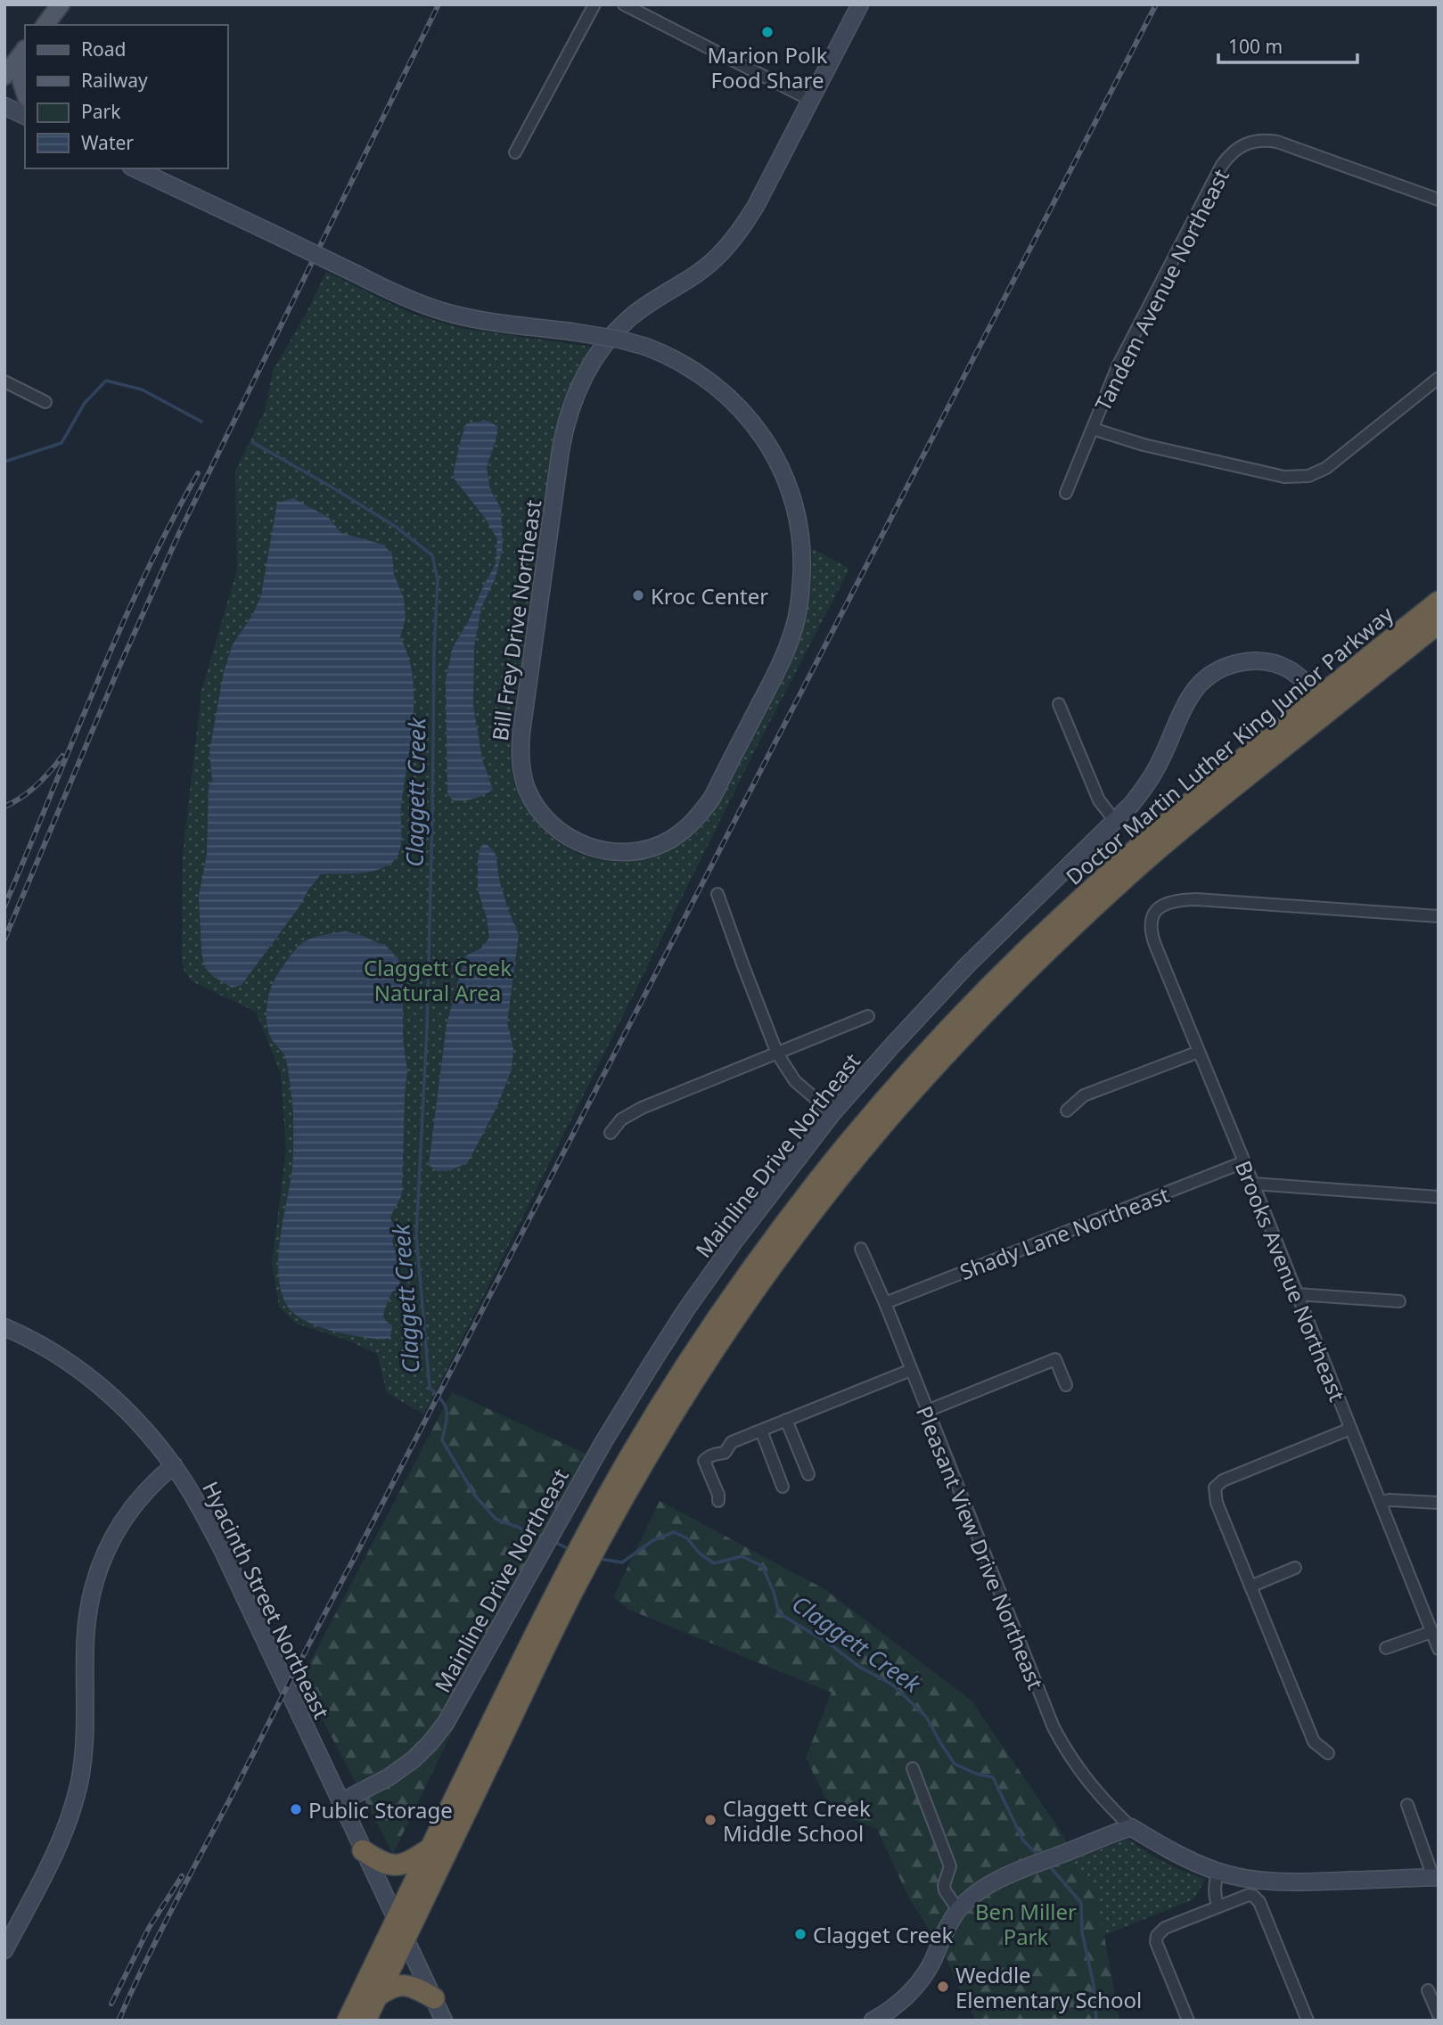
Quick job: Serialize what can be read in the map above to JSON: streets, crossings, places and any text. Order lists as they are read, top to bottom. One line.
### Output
{"streets":{"highway":["Doctor Martin Luther King Junior Parkway"],"street":["Tandem Avenue Northeast","Bill Frey Drive Northeast","Mainline Drive Northeast","Shady Lane Northeast","Brooks Avenue Northeast","Pleasant View Drive Northeast","Hyacinth Street Northeast"]},"crossings":[["Doctor Martin Luther King Junior Parkway","Mainline Drive Northeast"],["Doctor Martin Luther King Junior Parkway","Hyacinth Street Northeast"],["Mainline Drive Northeast","Hyacinth Street Northeast"],["Shady Lane Northeast","Brooks Avenue Northeast"],["Shady Lane Northeast","Pleasant View Drive Northeast"]],"water":["Claggett Creek"],"parks":["Claggett Creek Natural Area","Ben Miller Park"],"places":["Marion Polk Food Share","Kroc Center","Public Storage","Claggett Creek Middle School","Clagget Creek","Weddle Elementary School"],"legend":["Road","Railway","Park","Water"],"scale_bar":"100 m"}
